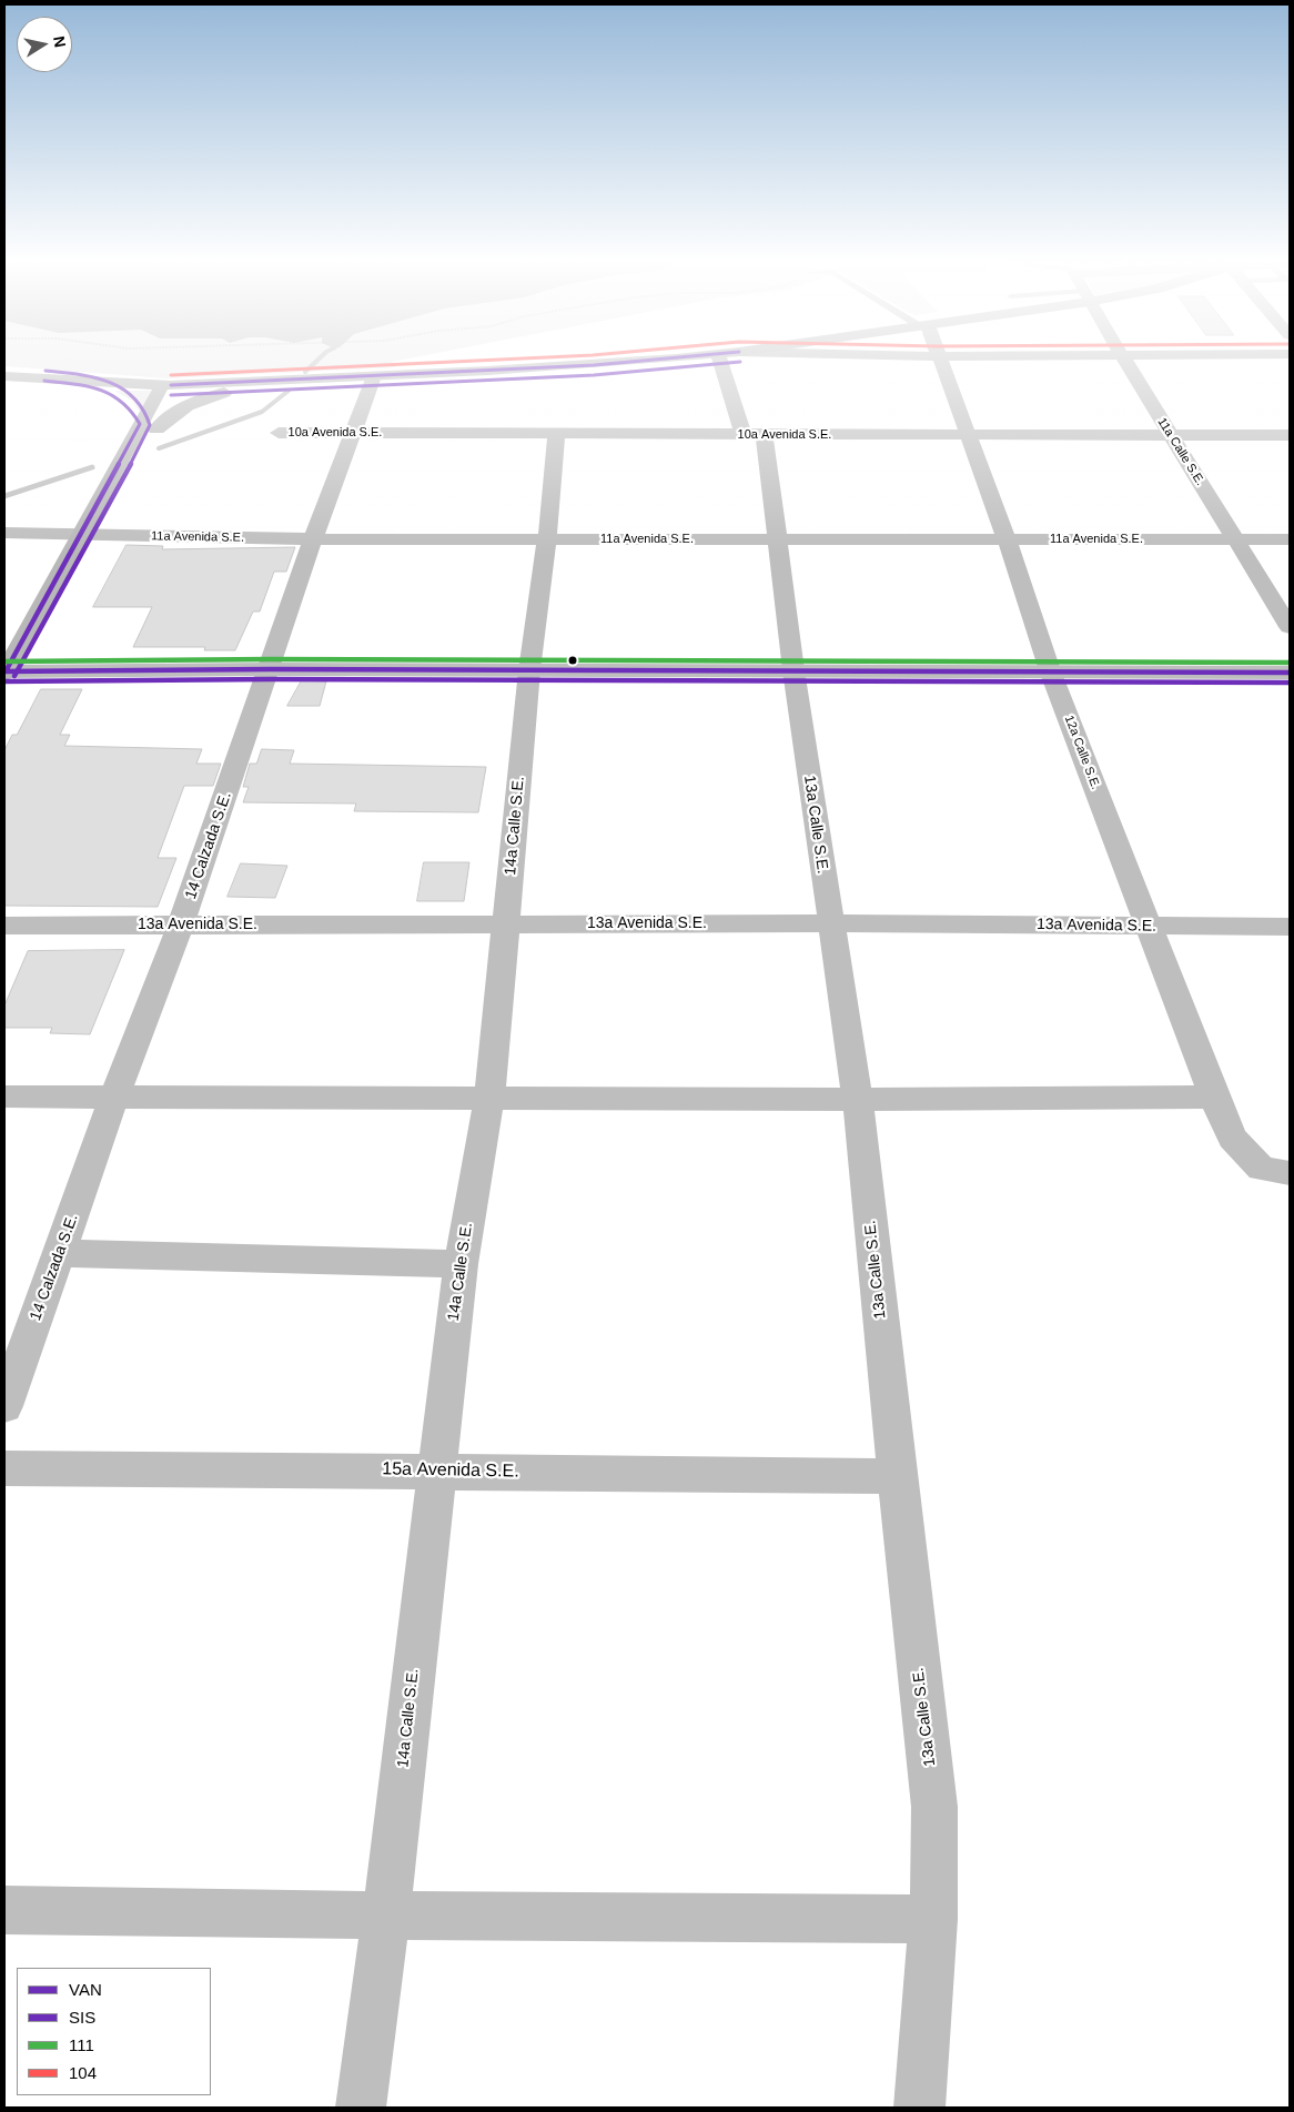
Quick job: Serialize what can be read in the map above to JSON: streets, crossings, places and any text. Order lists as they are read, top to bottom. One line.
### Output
{"streets":{"street":["10a Avenida S.E.","11a Calle S.E.","11a Avenida S.E.","12a Calle S.E.","13a Calle S.E.","14a Calle S.E.","14 Calzada S.E.","13a Avenida S.E.","15a Avenida S.E."]},"crossings":[["10a Avenida S.E.","11a Calle S.E."],["10a Avenida S.E.","12a Calle S.E."],["10a Avenida S.E.","13a Calle S.E."],["10a Avenida S.E.","14a Calle S.E."],["10a Avenida S.E.","14 Calzada S.E."],["11a Calle S.E.","11a Avenida S.E."],["11a Avenida S.E.","12a Calle S.E."],["11a Avenida S.E.","13a Calle S.E."],["11a Avenida S.E.","14a Calle S.E."],["11a Avenida S.E.","14 Calzada S.E."],["12a Calle S.E.","13a Avenida S.E."],["13a Calle S.E.","13a Avenida S.E."],["13a Calle S.E.","15a Avenida S.E."],["14a Calle S.E.","13a Avenida S.E."],["14a Calle S.E.","15a Avenida S.E."],["14 Calzada S.E.","13a Avenida S.E."]],"lines":["transit line VAN","transit line 104","transit line SIS","transit line 111"],"legend":["VAN","SIS","111","104"],"north":"right"}
